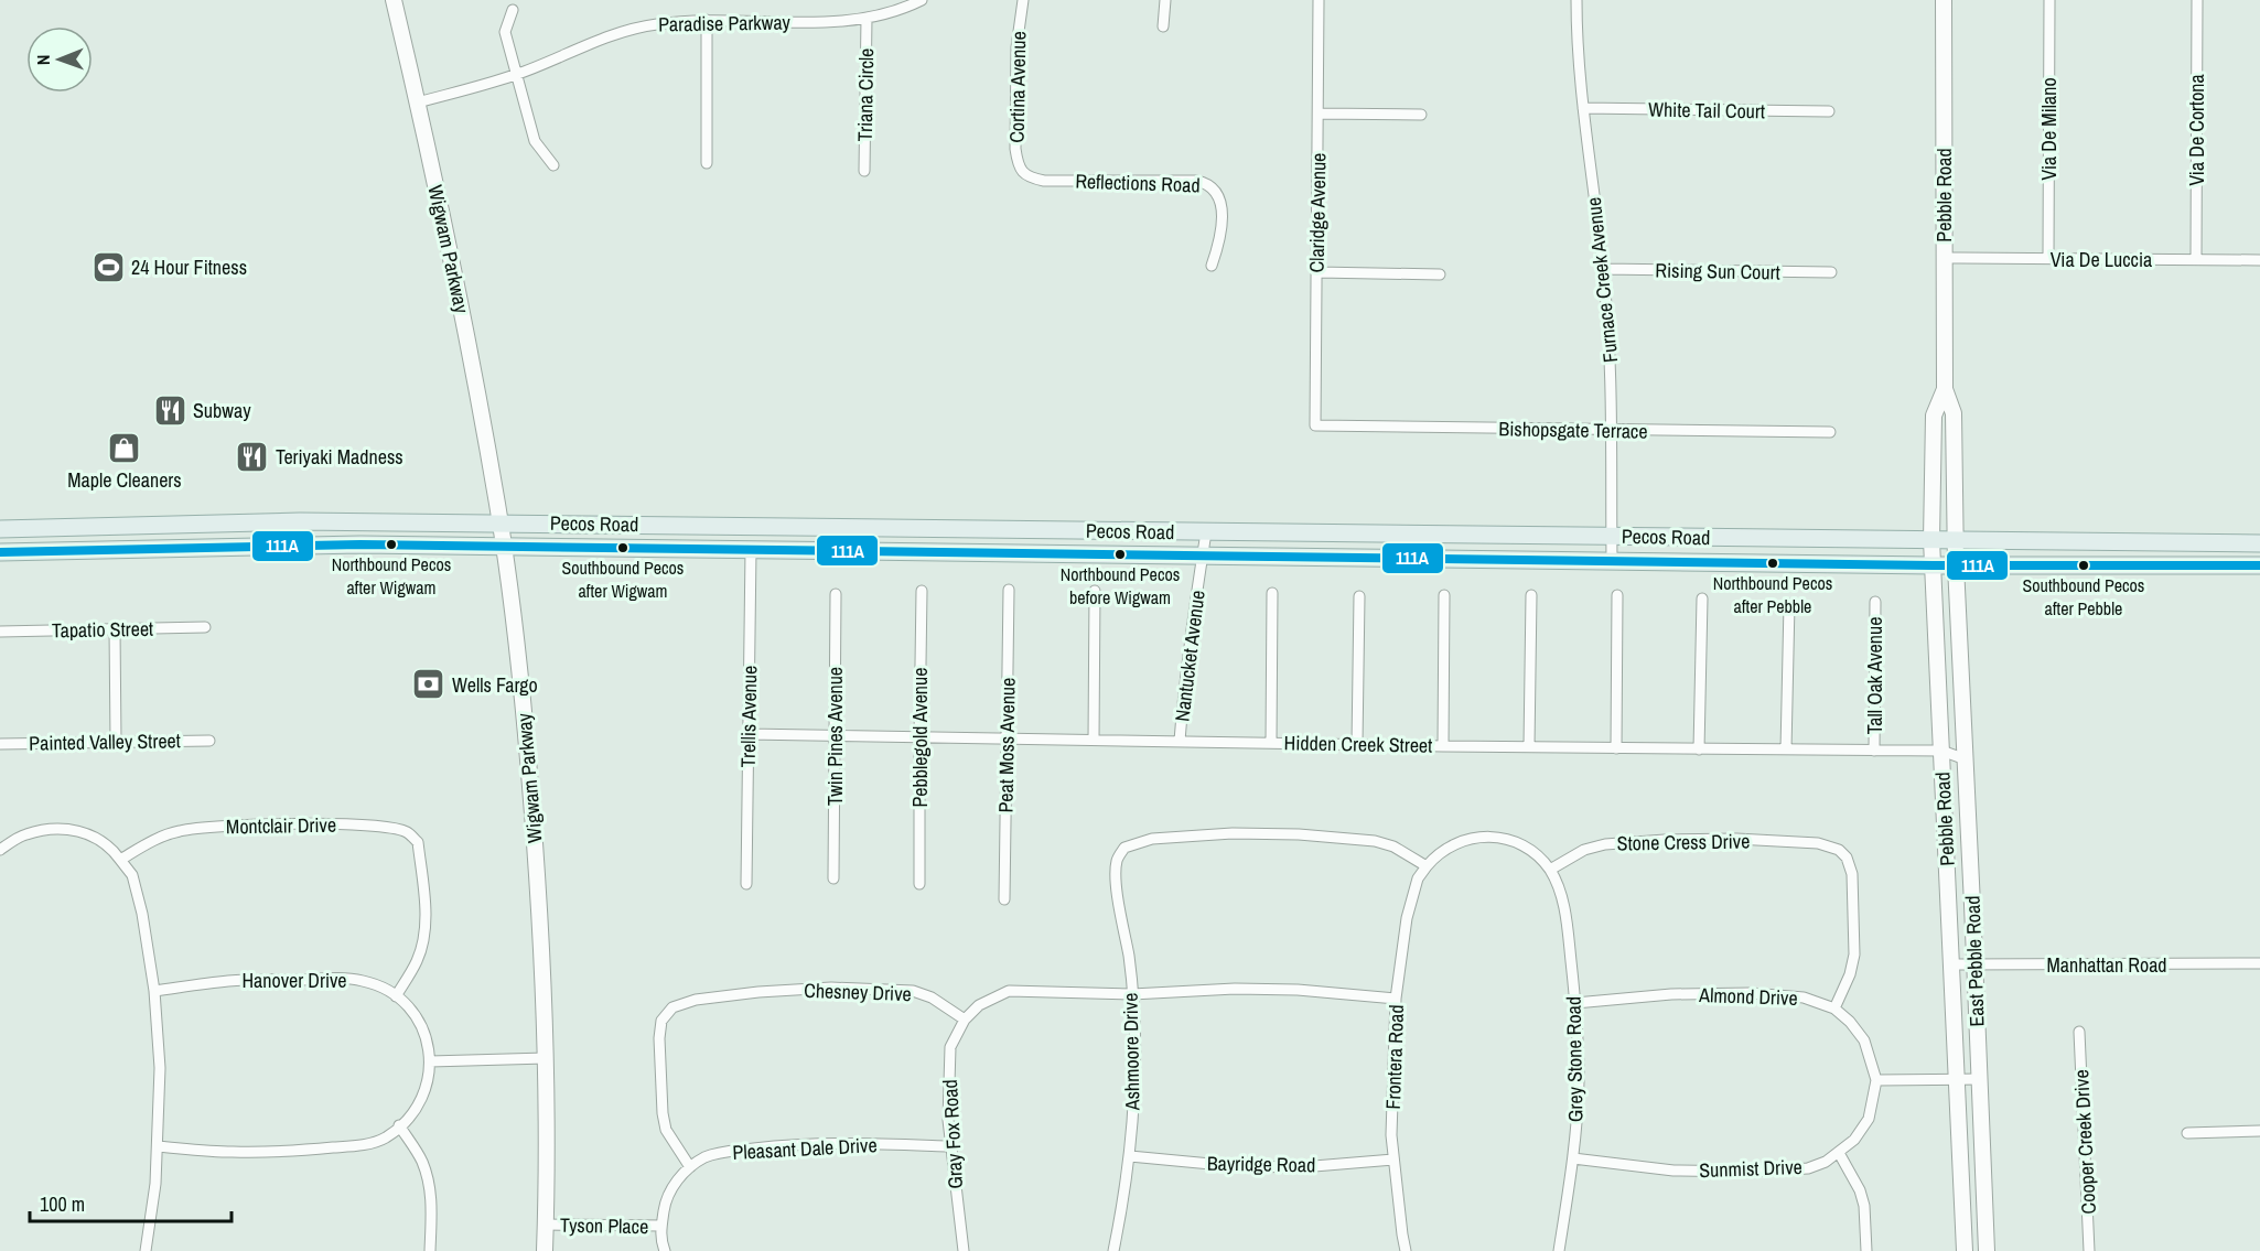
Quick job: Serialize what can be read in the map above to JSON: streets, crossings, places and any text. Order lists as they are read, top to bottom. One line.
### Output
{"streets":{"main road":["Pebble Road","Wigwam Parkway","Pecos Road","East Pebble Road"],"street":["Paradise Parkway","Cortina Avenue","Triana Circle","White Tail Court","Via De Milano","Via De Cortona","Reflections Road","Claridge Avenue","Via De Luccia","Rising Sun Court","Furnace Creek Avenue","Bishopsgate Terrace","Tapatio Street","Nantucket Avenue","Tall Oak Avenue","Trellis Avenue","Twin Pines Avenue","Pebblegold Avenue","Painted Valley Street","Hidden Creek Street","Peat Moss Avenue","Montclair Drive","Stone Cress Drive","Manhattan Road","Hanover Drive","Chesney Drive","Almond Drive","Ashmoore Drive","Frontera Road","Grey Stone Road","Gray Fox Road","Cooper Creek Drive","Pleasant Dale Drive","Bayridge Road","Sunmist Drive","Tyson Place"]},"crossings":[["Paradise Parkway","Triana Circle"],["Paradise Parkway","Wigwam Parkway"],["Cortina Avenue","Reflections Road"],["White Tail Court","Furnace Creek Avenue"],["Via De Milano","Via De Luccia"],["Via De Cortona","Via De Luccia"],["Pebble Road","Via De Luccia"],["Pebble Road","Pecos Road"],["Pebble Road","Hidden Creek Street"],["Pebble Road","East Pebble Road"],["Pebble Road","Manhattan Road"],["Claridge Avenue","Bishopsgate Terrace"],["Wigwam Parkway","Pecos Road"],["Wigwam Parkway","Tyson Place"],["Rising Sun Court","Furnace Creek Avenue"],["Furnace Creek Avenue","Bishopsgate Terrace"],["Furnace Creek Avenue","Pecos Road"],["Pecos Road","Nantucket Avenue"],["Pecos Road","Trellis Avenue"],["Pecos Road","East Pebble Road"],["Nantucket Avenue","Hidden Creek Street"],["Tall Oak Avenue","Hidden Creek Street"],["Trellis Avenue","Hidden Creek Street"],["Twin Pines Avenue","Hidden Creek Street"],["Pebblegold Avenue","Hidden Creek Street"],["Hidden Creek Street","Peat Moss Avenue"],["Hidden Creek Street","East Pebble Road"],["Montclair Drive","Hanover Drive"],["Stone Cress Drive","Almond Drive"],["Stone Cress Drive","Grey Stone Road"],["East Pebble Road","Manhattan Road"],["Chesney Drive","Gray Fox Road"],["Chesney Drive","Pleasant Dale Drive"],["Almond Drive","Grey Stone Road"],["Almond Drive","Sunmist Drive"],["Ashmoore Drive","Frontera Road"],["Ashmoore Drive","Bayridge Road"],["Frontera Road","Bayridge Road"],["Grey Stone Road","Sunmist Drive"],["Gray Fox Road","Pleasant Dale Drive"],["Pleasant Dale Drive","Tyson Place"]],"places":{"sports":["24 Hour Fitness"],"restaurant":["Subway","Teriyaki Madness"],"shop":["Maple Cleaners"],"other":["Northbound Pecos after Wigwam","Southbound Pecos after Wigwam","Northbound Pecos before Wigwam","Northbound Pecos after Pebble","Southbound Pecos after Pebble"],"bank":["Wells Fargo"]},"lines":["transit line 111A"],"scale_bar":"100 m","north":"left"}
